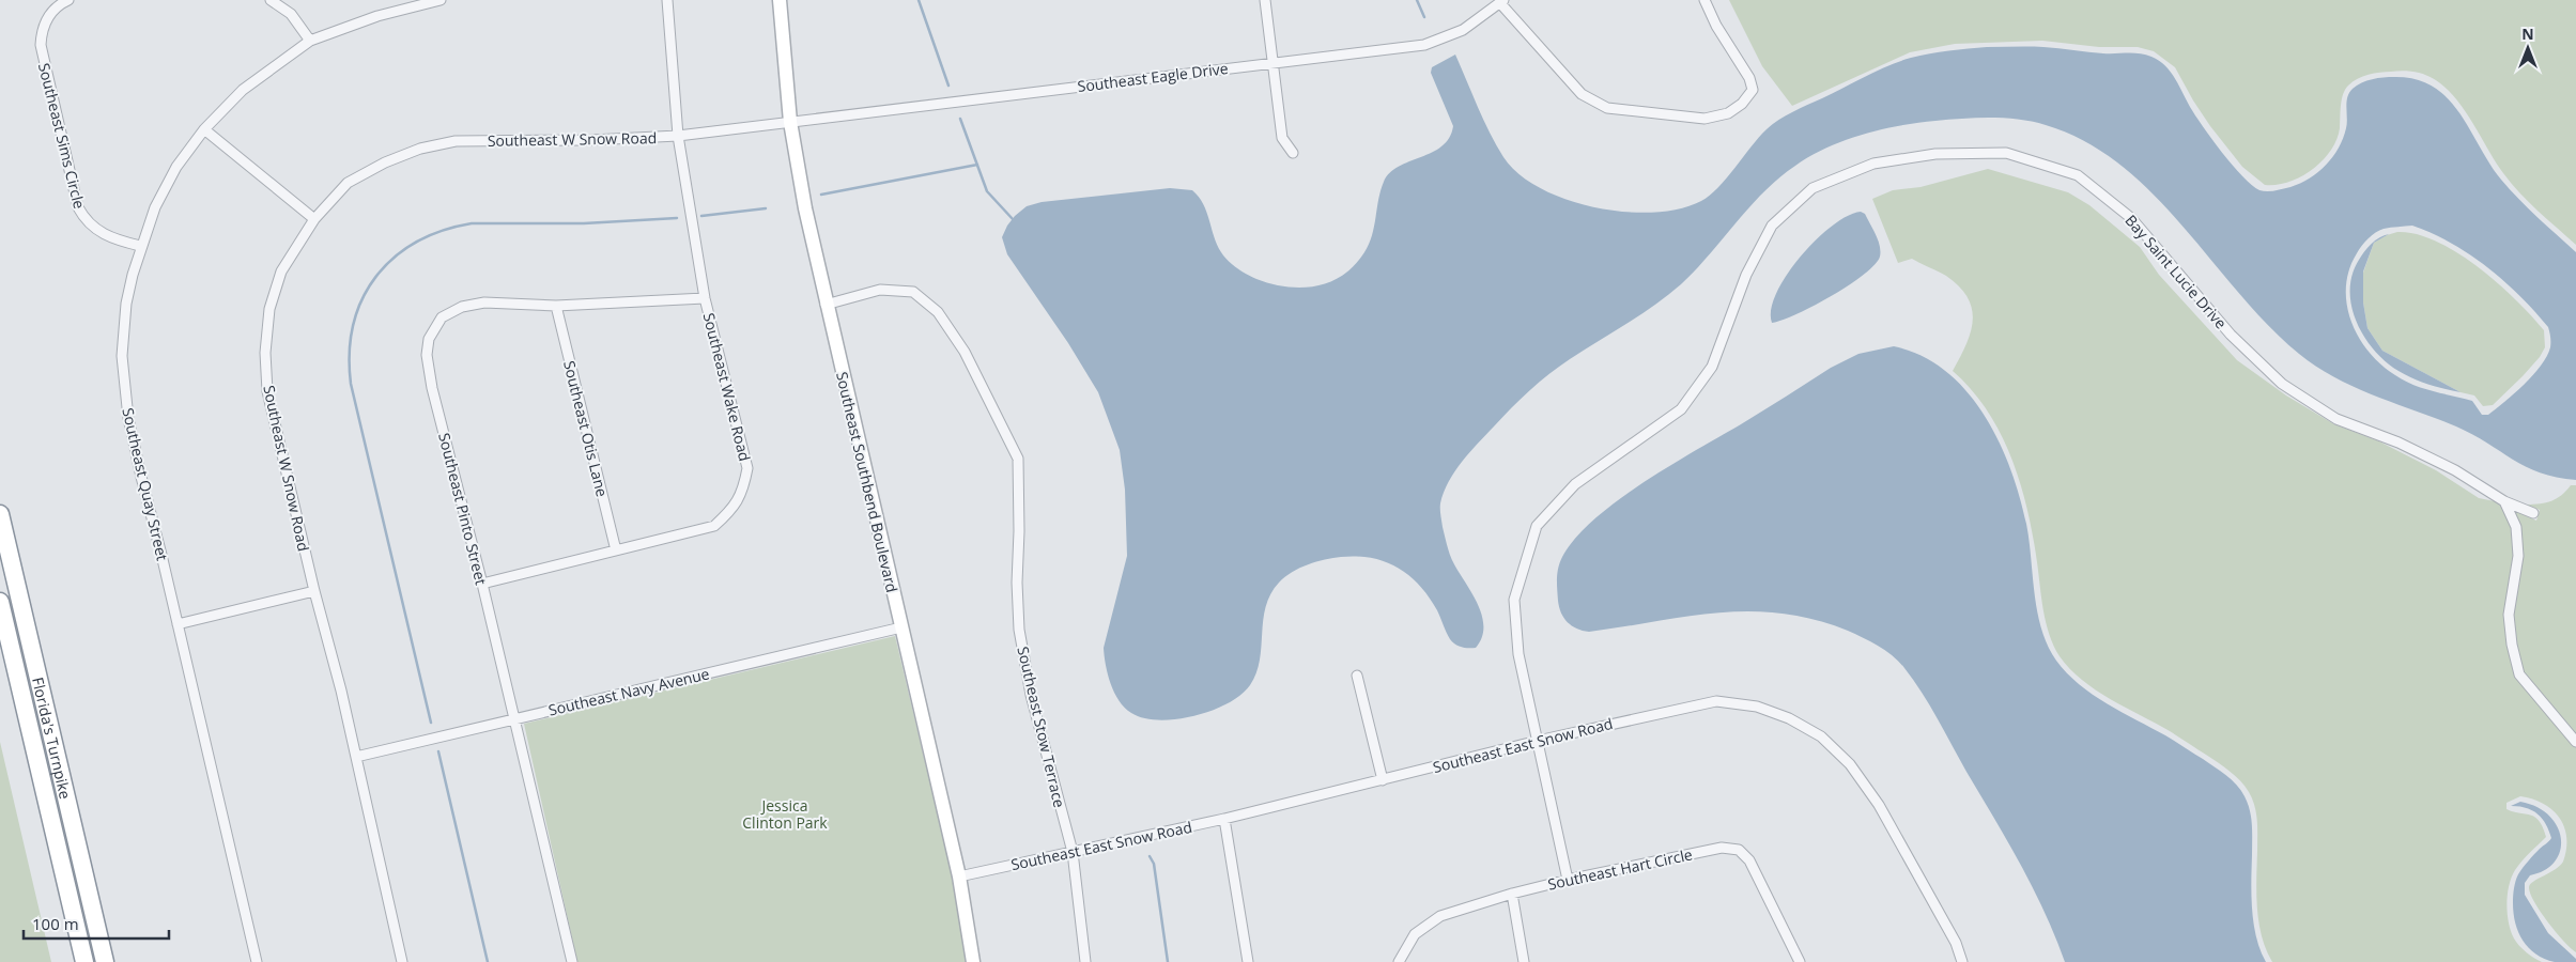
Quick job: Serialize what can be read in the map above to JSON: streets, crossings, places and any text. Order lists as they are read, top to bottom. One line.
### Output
{"streets":{"highway":["Florida's Turnpike"],"street":["Southeast Eagle Drive","Southeast Sims Circle","Southeast W Snow Road","Bay Saint Lucie Drive","Southeast Wake Road","Southeast Otis Lane","Southeast Southbend Boulevard","Southeast Quay Street","Southeast Pinto Street","Southeast Navy Avenue","Southeast Stow Terrace","Southeast East Snow Road","Southeast Hart Circle"]},"crossings":[["Southeast Eagle Drive","Southeast W Snow Road"],["Southeast Eagle Drive","Southeast Southbend Boulevard"],["Southeast Sims Circle","Southeast Quay Street"],["Southeast W Snow Road","Southeast Wake Road"],["Southeast W Snow Road","Southeast Southbend Boulevard"],["Southeast W Snow Road","Southeast Navy Avenue"],["Bay Saint Lucie Drive","Southeast East Snow Road"],["Bay Saint Lucie Drive","Southeast Hart Circle"],["Southeast Wake Road","Southeast Otis Lane"],["Southeast Wake Road","Southeast Pinto Street"],["Southeast Otis Lane","Southeast Pinto Street"],["Southeast Southbend Boulevard","Southeast Navy Avenue"],["Southeast Southbend Boulevard","Southeast Stow Terrace"],["Southeast Southbend Boulevard","Southeast East Snow Road"],["Southeast Pinto Street","Southeast Navy Avenue"],["Southeast Stow Terrace","Southeast East Snow Road"]],"parks":["Jessica Clinton Park"],"scale_bar":"100 m","north":"top"}
